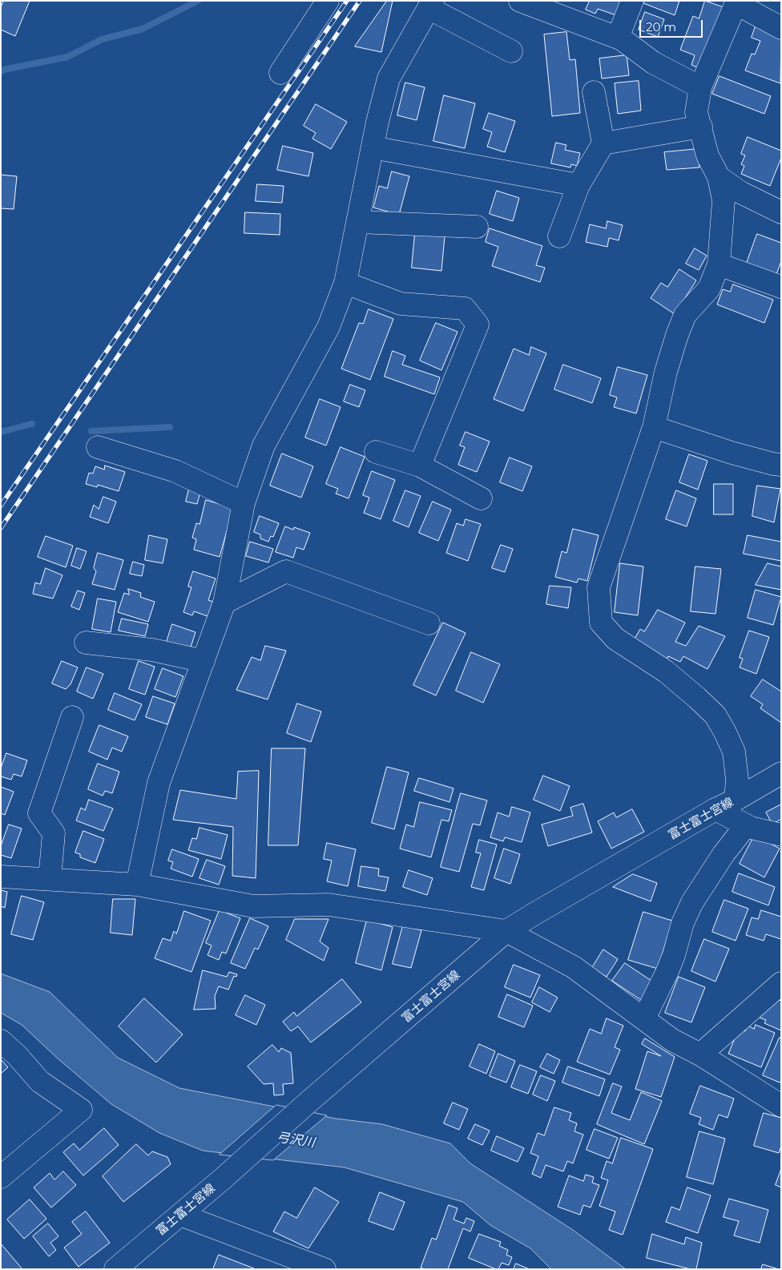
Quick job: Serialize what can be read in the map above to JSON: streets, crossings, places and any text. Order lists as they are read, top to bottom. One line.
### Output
{"streets":{"street":["富士富士宮線"]},"water":["弓沢川"],"scale_bar":"20 m"}
